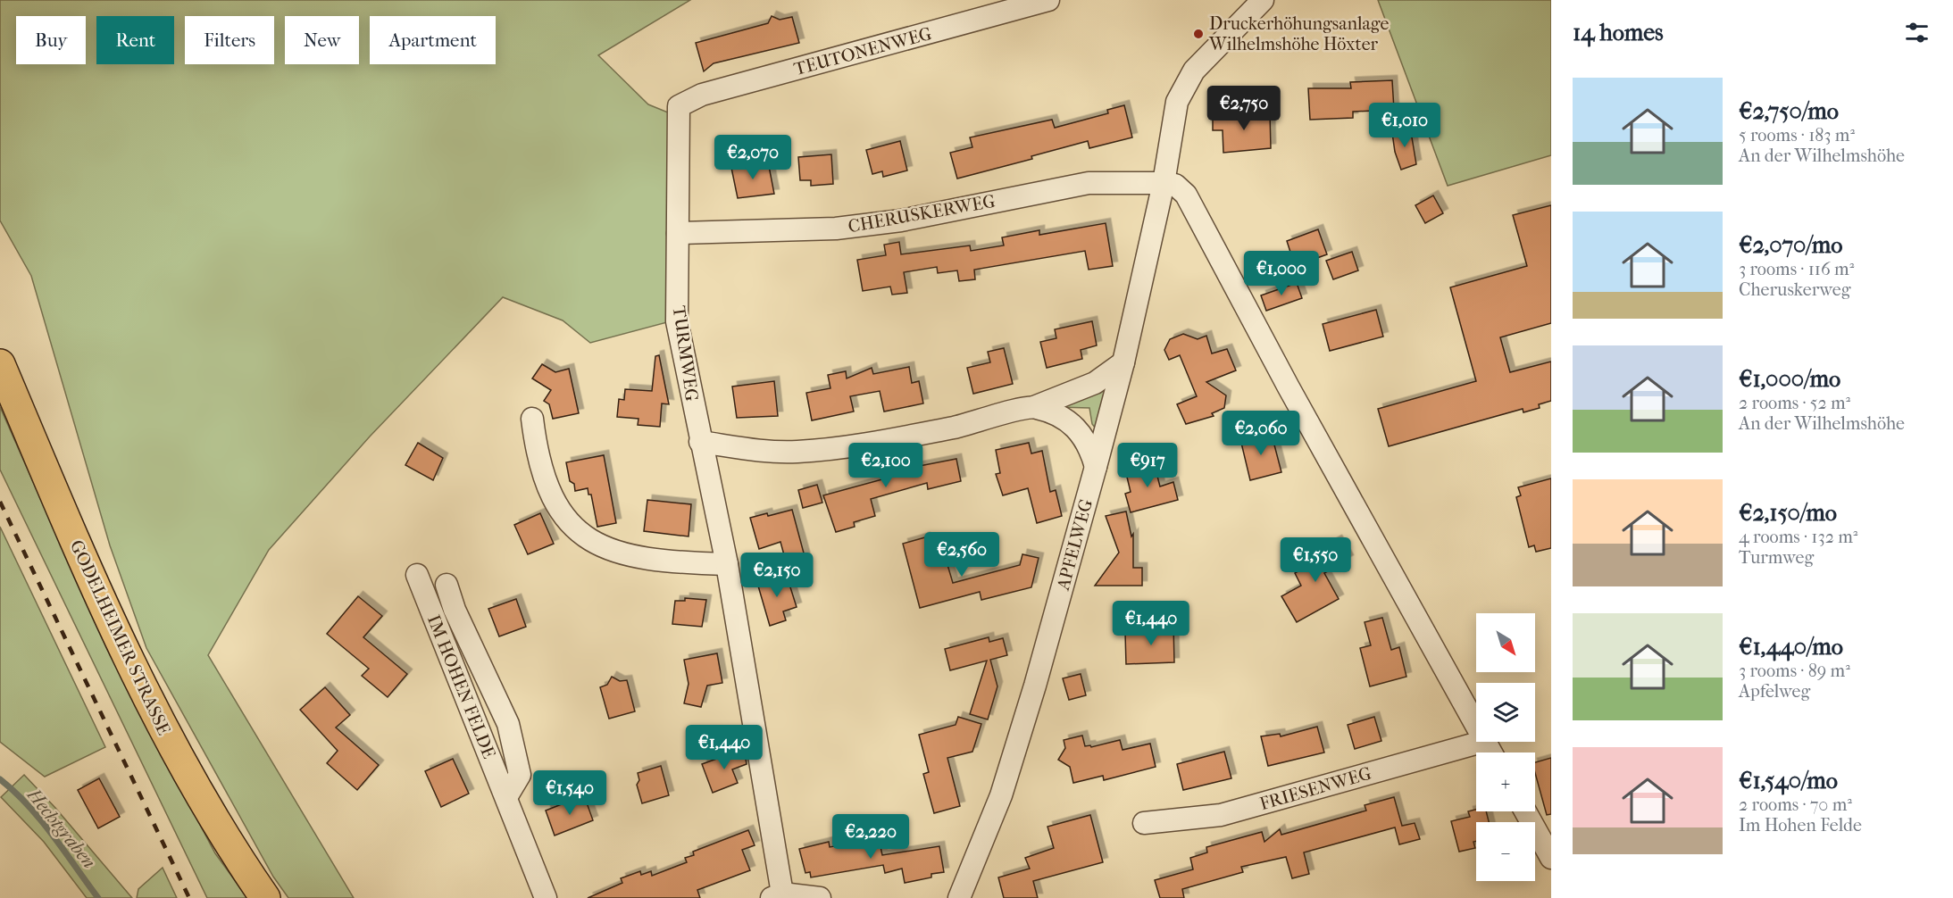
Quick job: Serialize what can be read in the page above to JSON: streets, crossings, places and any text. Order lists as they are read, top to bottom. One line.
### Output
{"streets":{"main road":["GODELHEIMER STRASSE"],"street":["TEUTONENWEG","CHERUSKERWEG","TURMWEG","APFELWEG","IM HOHEN FELDE","FRIESENWEG"]},"crossings":[["TEUTONENWEG","TURMWEG"],["CHERUSKERWEG","TURMWEG"],["CHERUSKERWEG","APFELWEG"]],"water":["Hechtgraben"],"places":["Druckerhöhungsanlage Wilhelmshöhe Höxter"],"north":"bottom right","page":{"heading":"14 homes","chip":["Buy","Rent","Filters","New","Apartment"],"list":[{"name":"€2,750/mo","note":"5 rooms · 183 m² · An der Wilhelmshöhe"},{"name":"€2,070/mo","note":"3 rooms · 116 m² · Cheruskerweg"},{"name":"€1,000/mo","note":"2 rooms · 52 m² · An der Wilhelmshöhe"},{"name":"€2,150/mo","note":"4 rooms · 132 m² · Turmweg"},{"name":"€1,440/mo","note":"3 rooms · 89 m² · Apfelweg"},{"name":"€1,540/mo","note":"2 rooms · 70 m² · Im Hohen Felde"}],"price":["€2,750","€1,010","€2,070","€1,000","€2,060","€2,100","€917","€2,560","€1,550","€2,150","€1,440","€1,440","€1,540","€2,220"],"map_buttons":["+","−"]}}
